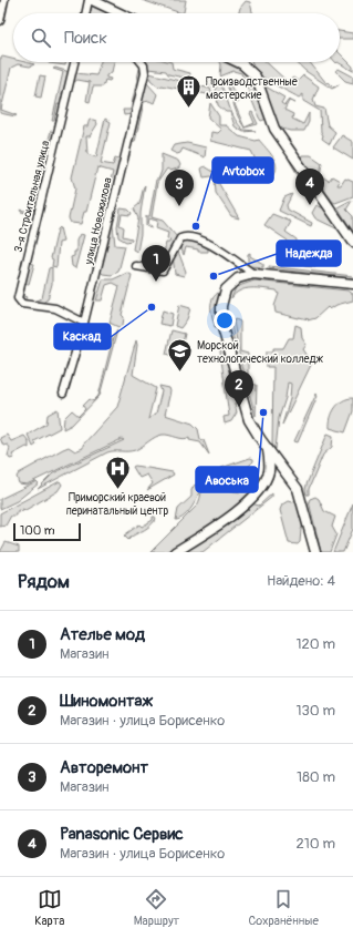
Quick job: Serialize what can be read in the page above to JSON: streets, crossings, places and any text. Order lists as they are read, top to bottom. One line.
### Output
{"streets":{"street":["3-я Строительная улица","улица Новожилова"]},"crossings":[["3-я Строительная улица","улица Новожилова"]],"places":{"building":["Производственные мастерские"],"other":["Avtobox","Надежда","Каскад","Авоська"],"school or university":["Морской технологический колледж"],"hospital":["Приморский краевой перинатальный центр"]},"scale_bar":"100 m","page":{"search":"Поиск","pins":["4","3","1","2"],"scale":"100 m","heading":["Рядом","Найдено: 4"],"list":[{"mark":"1","name":"Ателье мод","note":"Магазин","value":"120 m"},{"mark":"2","name":"Шиномонтаж","note":"Магазин · улица Борисенко","value":"130 m"},{"mark":"3","name":"Авторемонт","note":"Магазин","value":"180 m"},{"mark":"4","name":"Panasonic Сервис","note":"Магазин · улица Борисенко","value":"210 m"}],"nav":["Карта","Маршрут","Сохранённые"]}}
